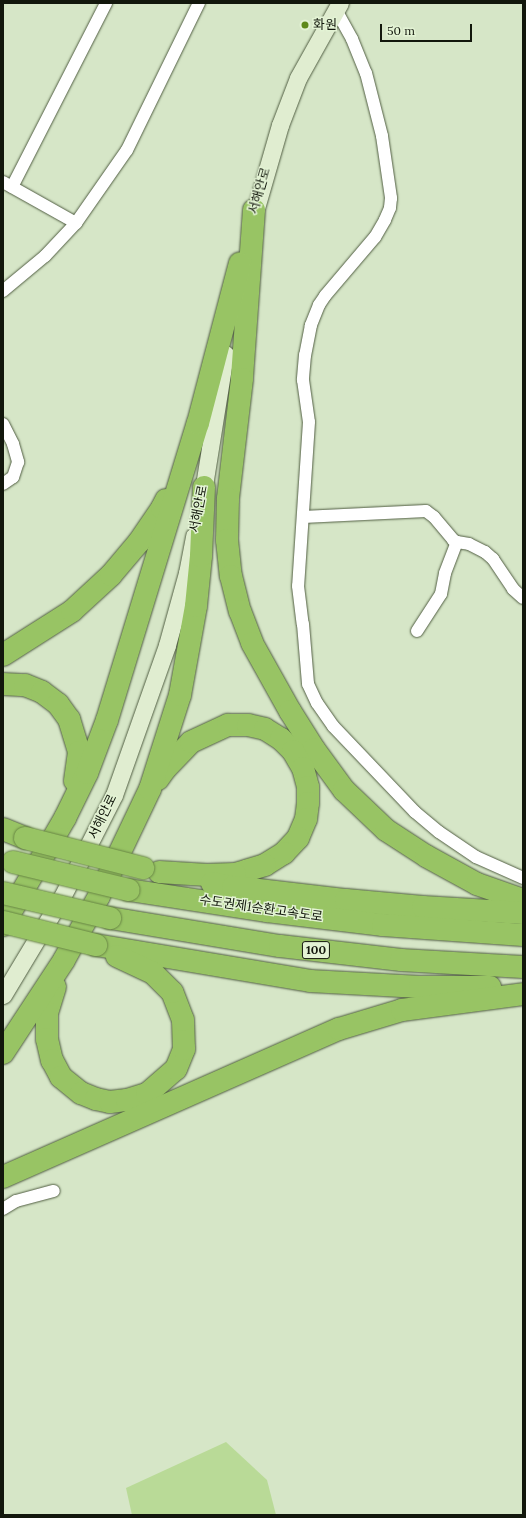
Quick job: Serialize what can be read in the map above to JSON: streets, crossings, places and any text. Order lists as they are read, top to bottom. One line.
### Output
{"streets":{"highway":["수도권제1순환고속도로","100"],"main road":["서해안로"]},"places":["화원"],"scale_bar":"50 m"}
